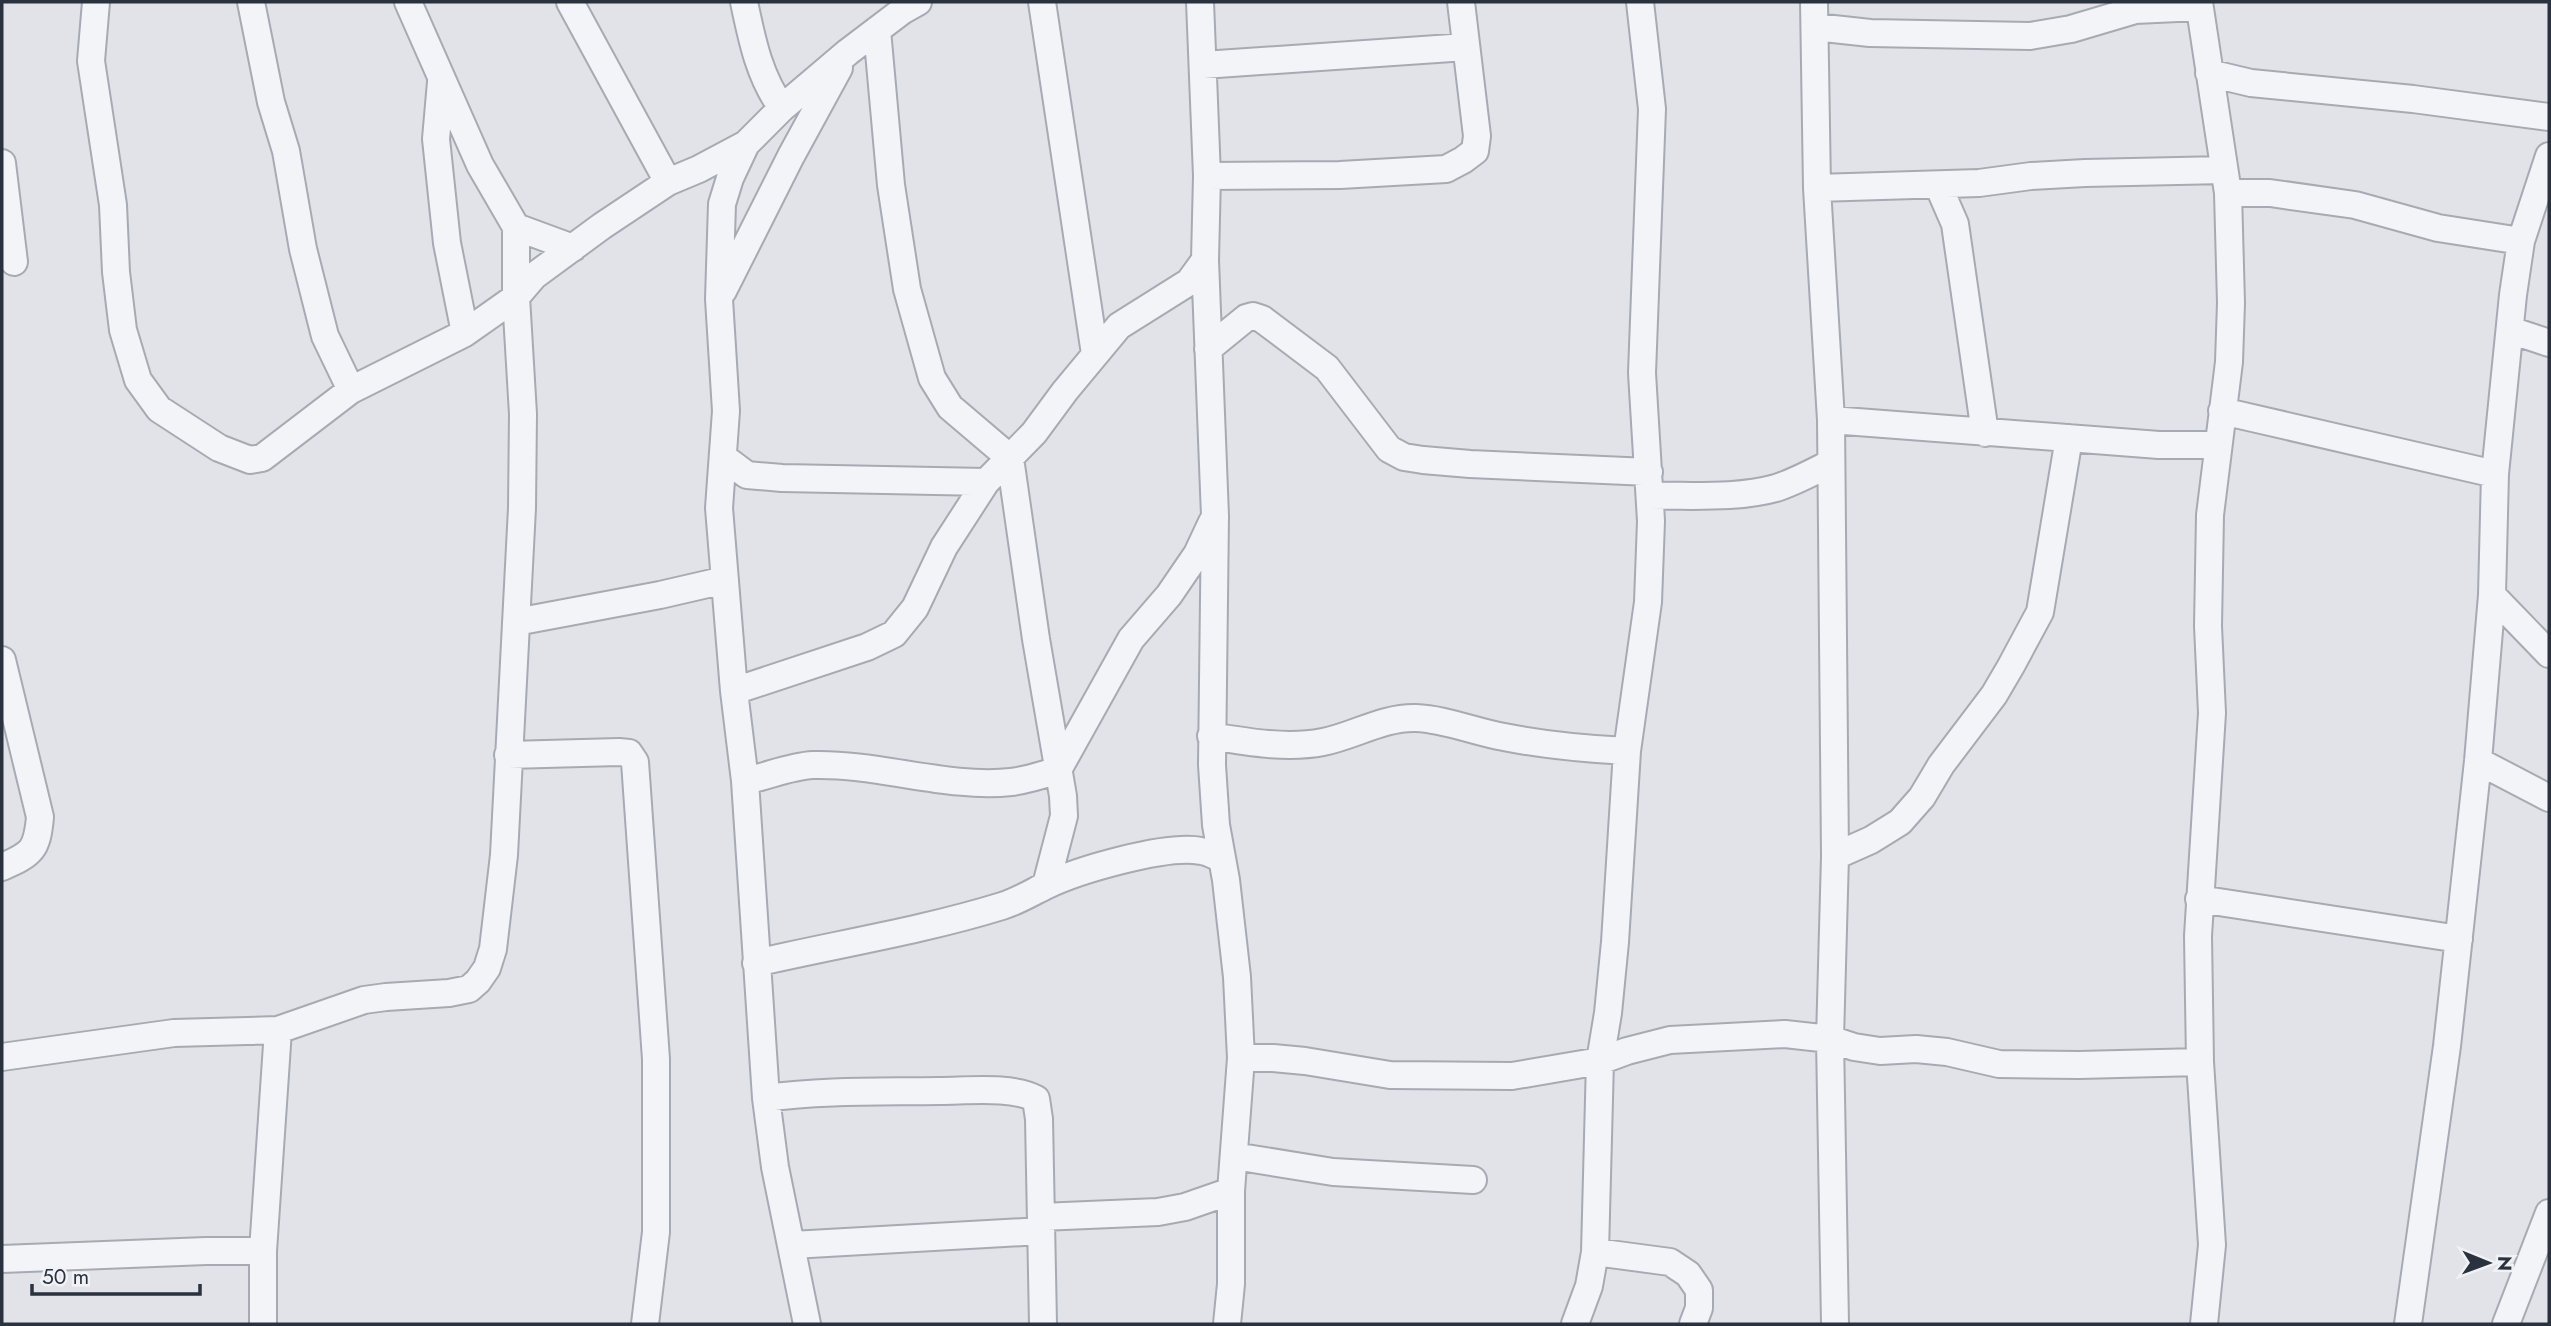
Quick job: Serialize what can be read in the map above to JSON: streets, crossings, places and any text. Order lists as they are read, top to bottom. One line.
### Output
{"scale_bar":"50 m","north":"right"}
